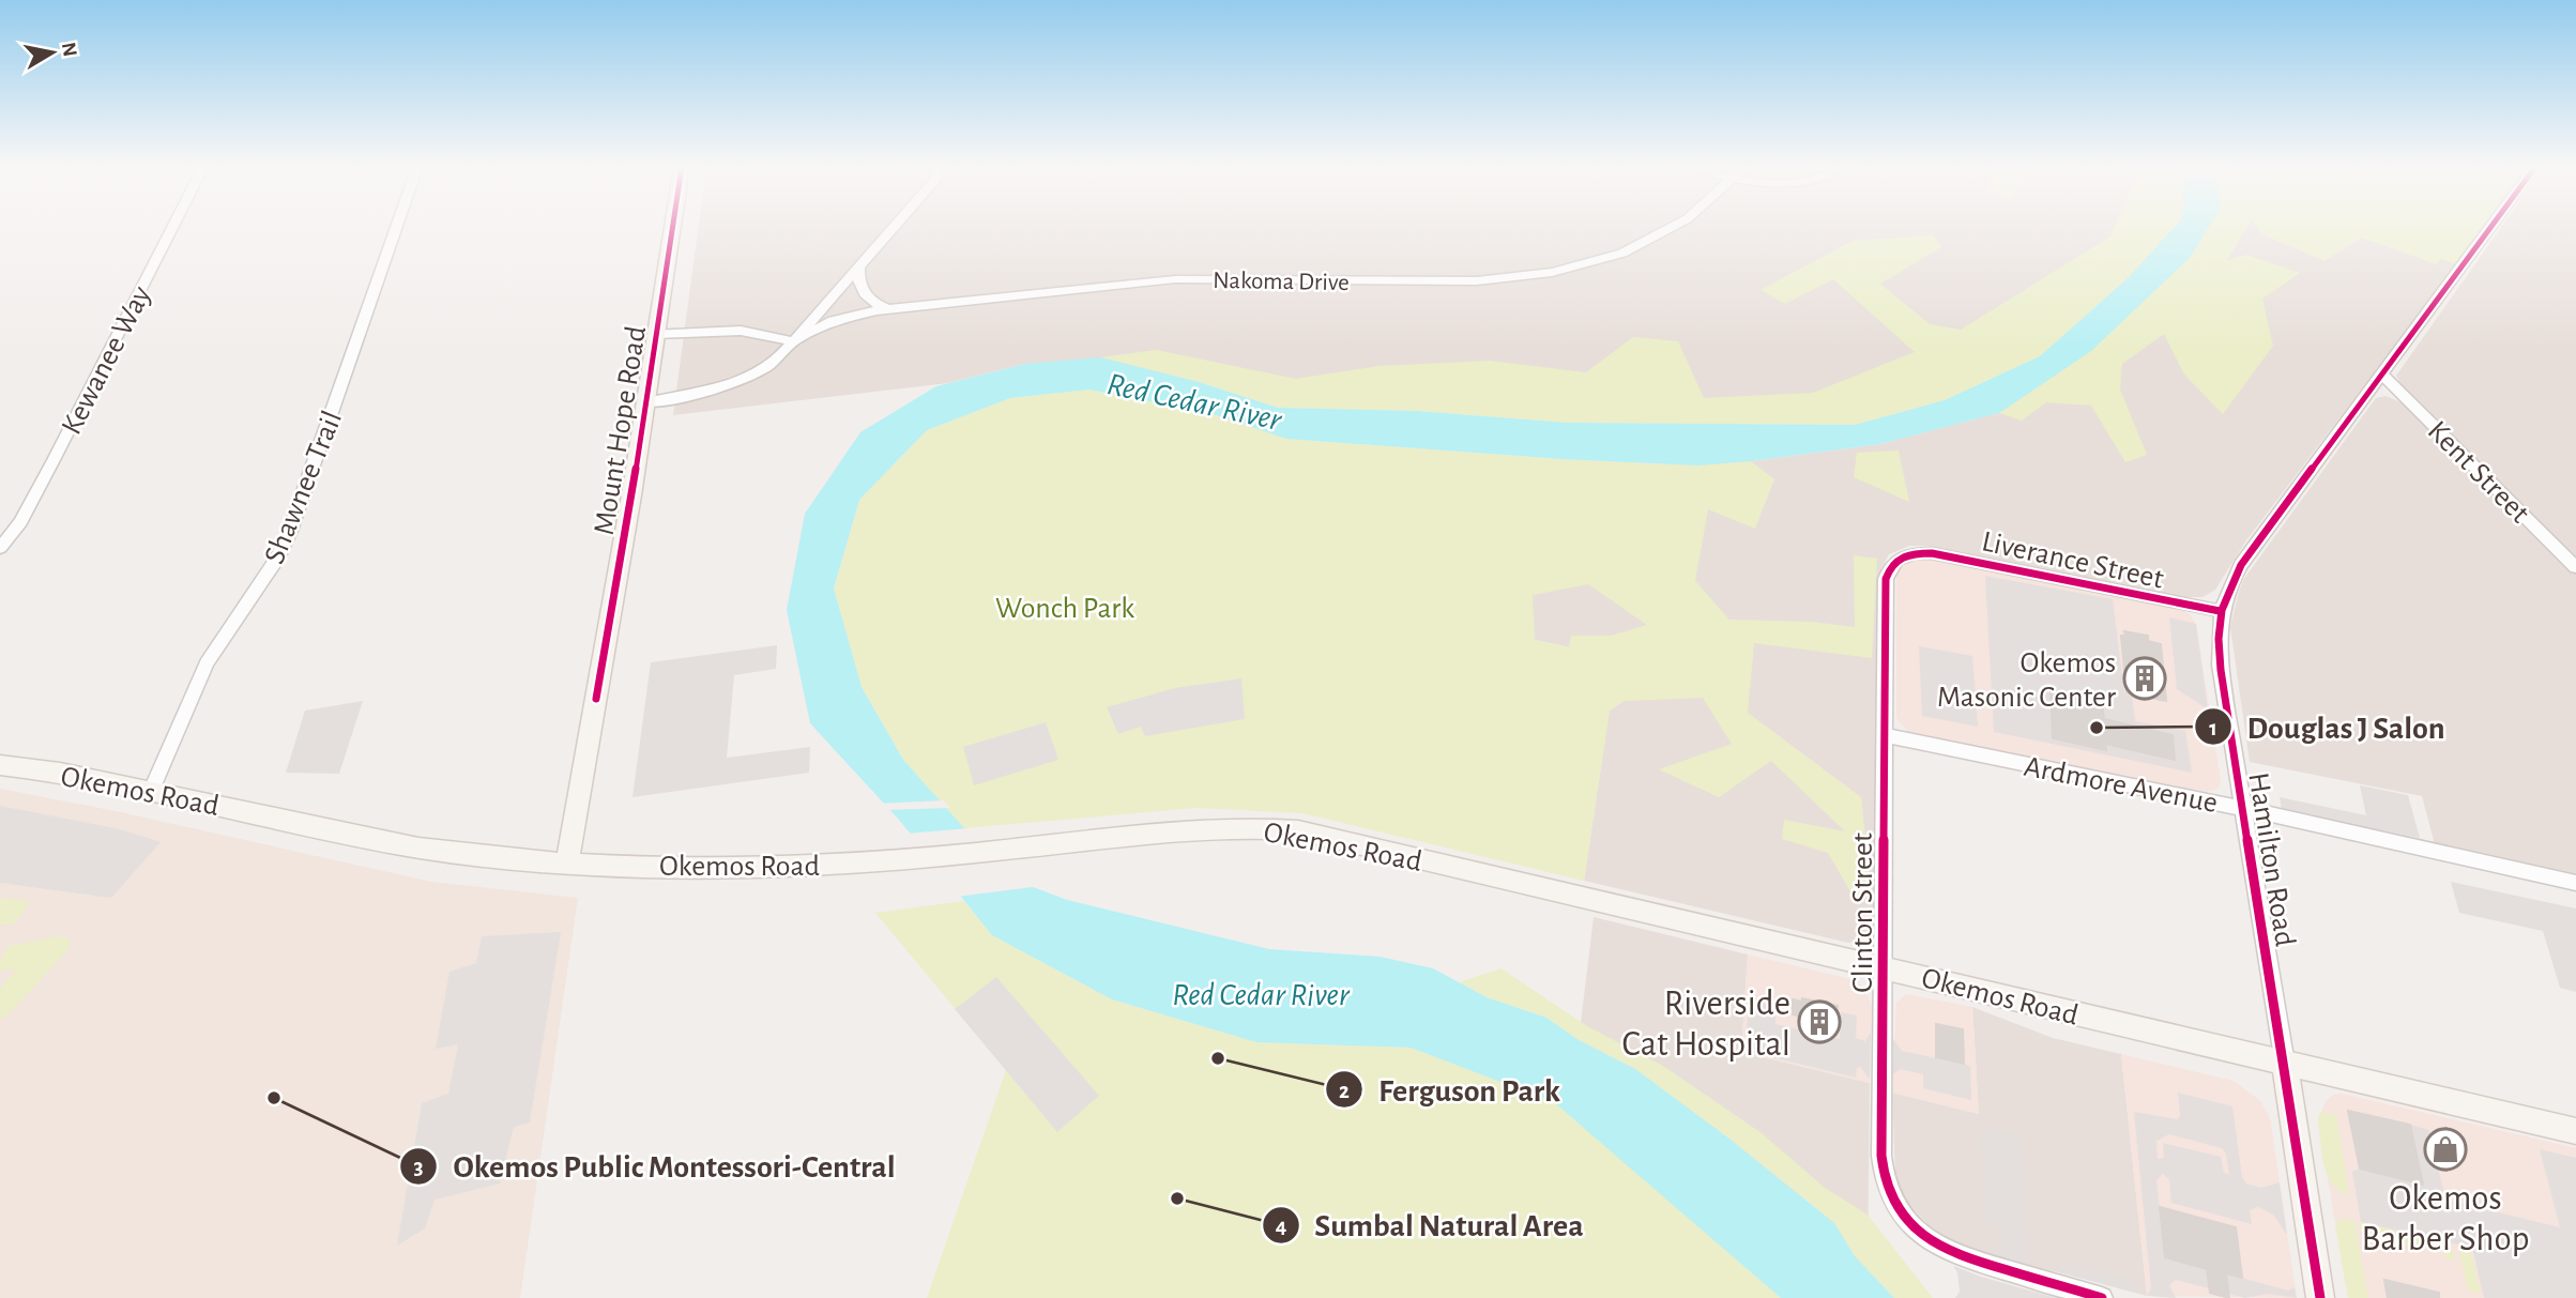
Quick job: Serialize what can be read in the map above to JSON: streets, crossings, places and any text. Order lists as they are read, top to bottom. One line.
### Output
{"streets":{"main road":["Mount Hope Road","Okemos Road","Hamilton Road"],"street":["Nakoma Drive","Kewanee Way","Kent Street","Shawnee Trail","Liverance Street","Ardmore Avenue","Clinton Street"]},"crossings":[["Mount Hope Road","Okemos Road"],["Kent Street","Hamilton Road"],["Shawnee Trail","Okemos Road"],["Liverance Street","Hamilton Road"],["Liverance Street","Clinton Street"],["Ardmore Avenue","Hamilton Road"],["Ardmore Avenue","Clinton Street"],["Okemos Road","Hamilton Road"],["Okemos Road","Clinton Street"]],"water":["Red Cedar River"],"parks":["Wonch Park"],"places":{"building":["Okemos Masonic Center","Riverside Cat Hospital"],"other":["Douglas J Salon","Ferguson Park","Okemos Public Montessori-Central","Sumbal Natural Area"],"shop":["Okemos Barber Shop"]},"north":"right"}
